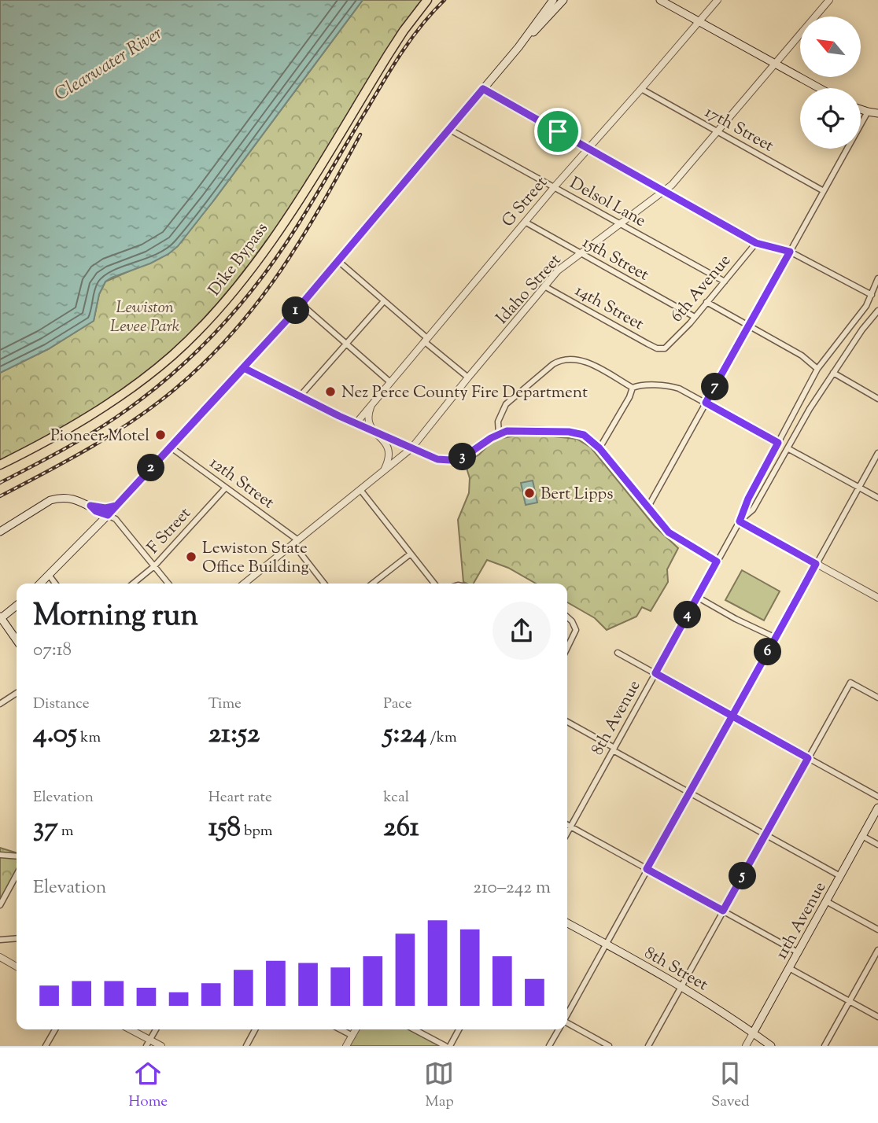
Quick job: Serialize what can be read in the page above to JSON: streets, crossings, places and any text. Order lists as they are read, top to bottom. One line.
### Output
{"streets":{"highway":["Dike Bypass"],"main road":["11th Avenue","8th Street"],"street":["17th Street","G Street","Delsol Lane","15th Street","6th Avenue","Idaho Street","14th Street","12th Street","F Street","8th Avenue"]},"crossings":[["17th Street","G Street"],["17th Street","Idaho Street"],["G Street","Delsol Lane"],["G Street","15th Street"],["Delsol Lane","6th Avenue"],["Delsol Lane","Idaho Street"],["15th Street","6th Avenue"],["15th Street","Idaho Street"],["6th Avenue","14th Street"],["Idaho Street","14th Street"],["Idaho Street","12th Street"],["12th Street","F Street"],["11th Avenue","8th Street"]],"water":["Clearwater River"],"parks":["Lewiston Levee Park"],"places":["Nez Perce County Fire Department","Pioneer Motel","Bert Lipps","Lewiston State Office Building"],"north":"top left","page":{"pins":["1","7","3","2","4","6","5"],"heading":["Morning run","07:18"],"stats":[["Distance","4.05 km"],["Time","21:52"],["Pace","5:24 /km"],["Elevation","37 m"],["Heart rate","158 bpm"],["kcal","261"]],"chart":["Elevation","210–242 m"],"tabs":["Home","Map","Saved"]}}
